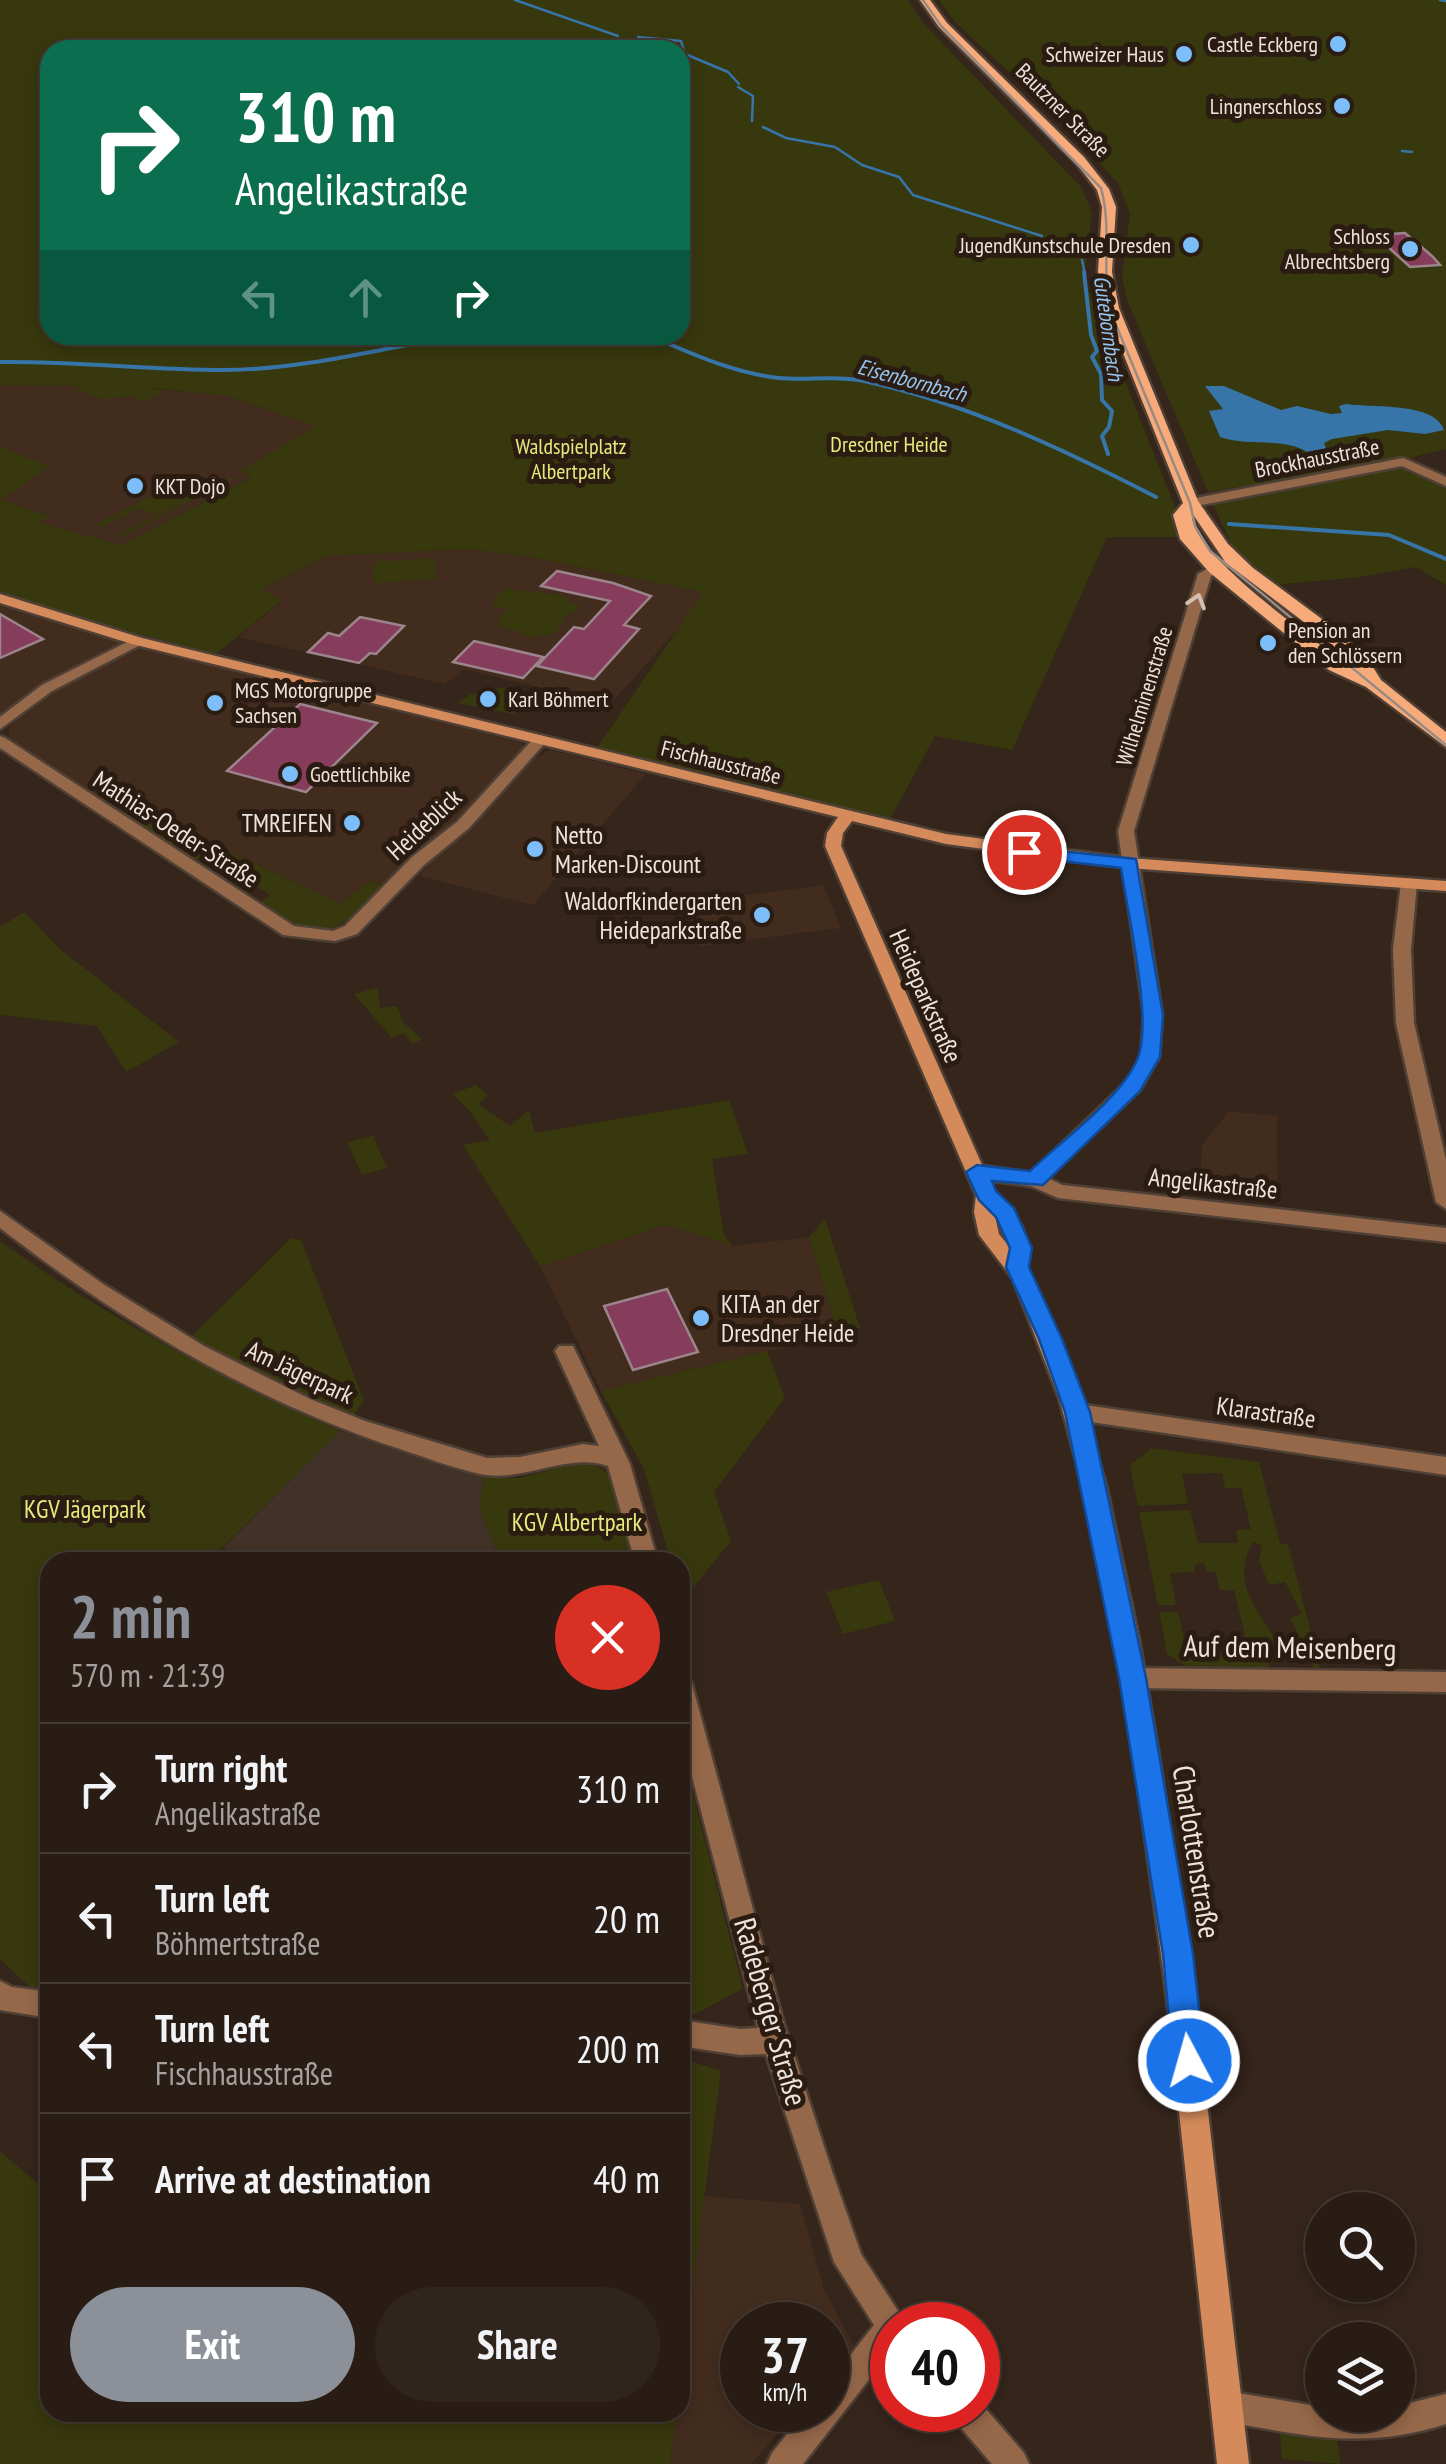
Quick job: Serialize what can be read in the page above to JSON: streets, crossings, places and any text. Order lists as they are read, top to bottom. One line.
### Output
{"streets":{"main road":["Bautzner Straße","Fischhausstraße","Heideparkstraße","Charlottenstraße"],"street":["Brockhausstraße","Wilhelminenstraße","Heideblick","Mathias-Oeder-Straße","Angelikastraße","Am Jägerpark","Klarastraße","Auf dem Meisenberg","Radeberger Straße"]},"crossings":[["Bautzner Straße","Brockhausstraße"],["Bautzner Straße","Wilhelminenstraße"],["Wilhelminenstraße","Fischhausstraße"],["Wilhelminenstraße","Angelikastraße"],["Fischhausstraße","Heideblick"],["Fischhausstraße","Heideparkstraße"],["Heideblick","Mathias-Oeder-Straße"],["Heideparkstraße","Angelikastraße"],["Heideparkstraße","Charlottenstraße"],["Klarastraße","Charlottenstraße"],["Auf dem Meisenberg","Charlottenstraße"]],"one_way":["Wilhelminenstraße"],"water":["Gutebornbach","Eisenbornbach"],"parks":["Dresdner Heide","Waldspielplatz Albertpark","KGV Jägerpark","KGV Albertpark"],"places":["Castle Eckberg","Schweizer Haus","Lingnerschloss","JugendKunstschule Dresden","Schloss Albrechtsberg","KKT Dojo","Pension an den Schlössern","Karl Böhmert","MGS Motorgruppe Sachsen","Goettlichbike","TMREIFEN","Netto Marken-Discount","Waldorfkindergarten Heideparkstraße","KITA an der Dresdner Heide"],"page":{"turn":["310 m","Angelikastraße"],"heading":["2 min","570 m · 21:39"],"list":[{"name":"Turn right","note":"Angelikastraße","value":"310 m"},{"name":"Turn left","note":"Böhmertstraße","value":"20 m"},{"name":"Turn left","note":"Fischhausstraße","value":"200 m"},{"name":"Arrive at destination","value":"40 m"}],"buttons":["Exit","Share"],"speed":"37 km/h","limit":"40"}}
